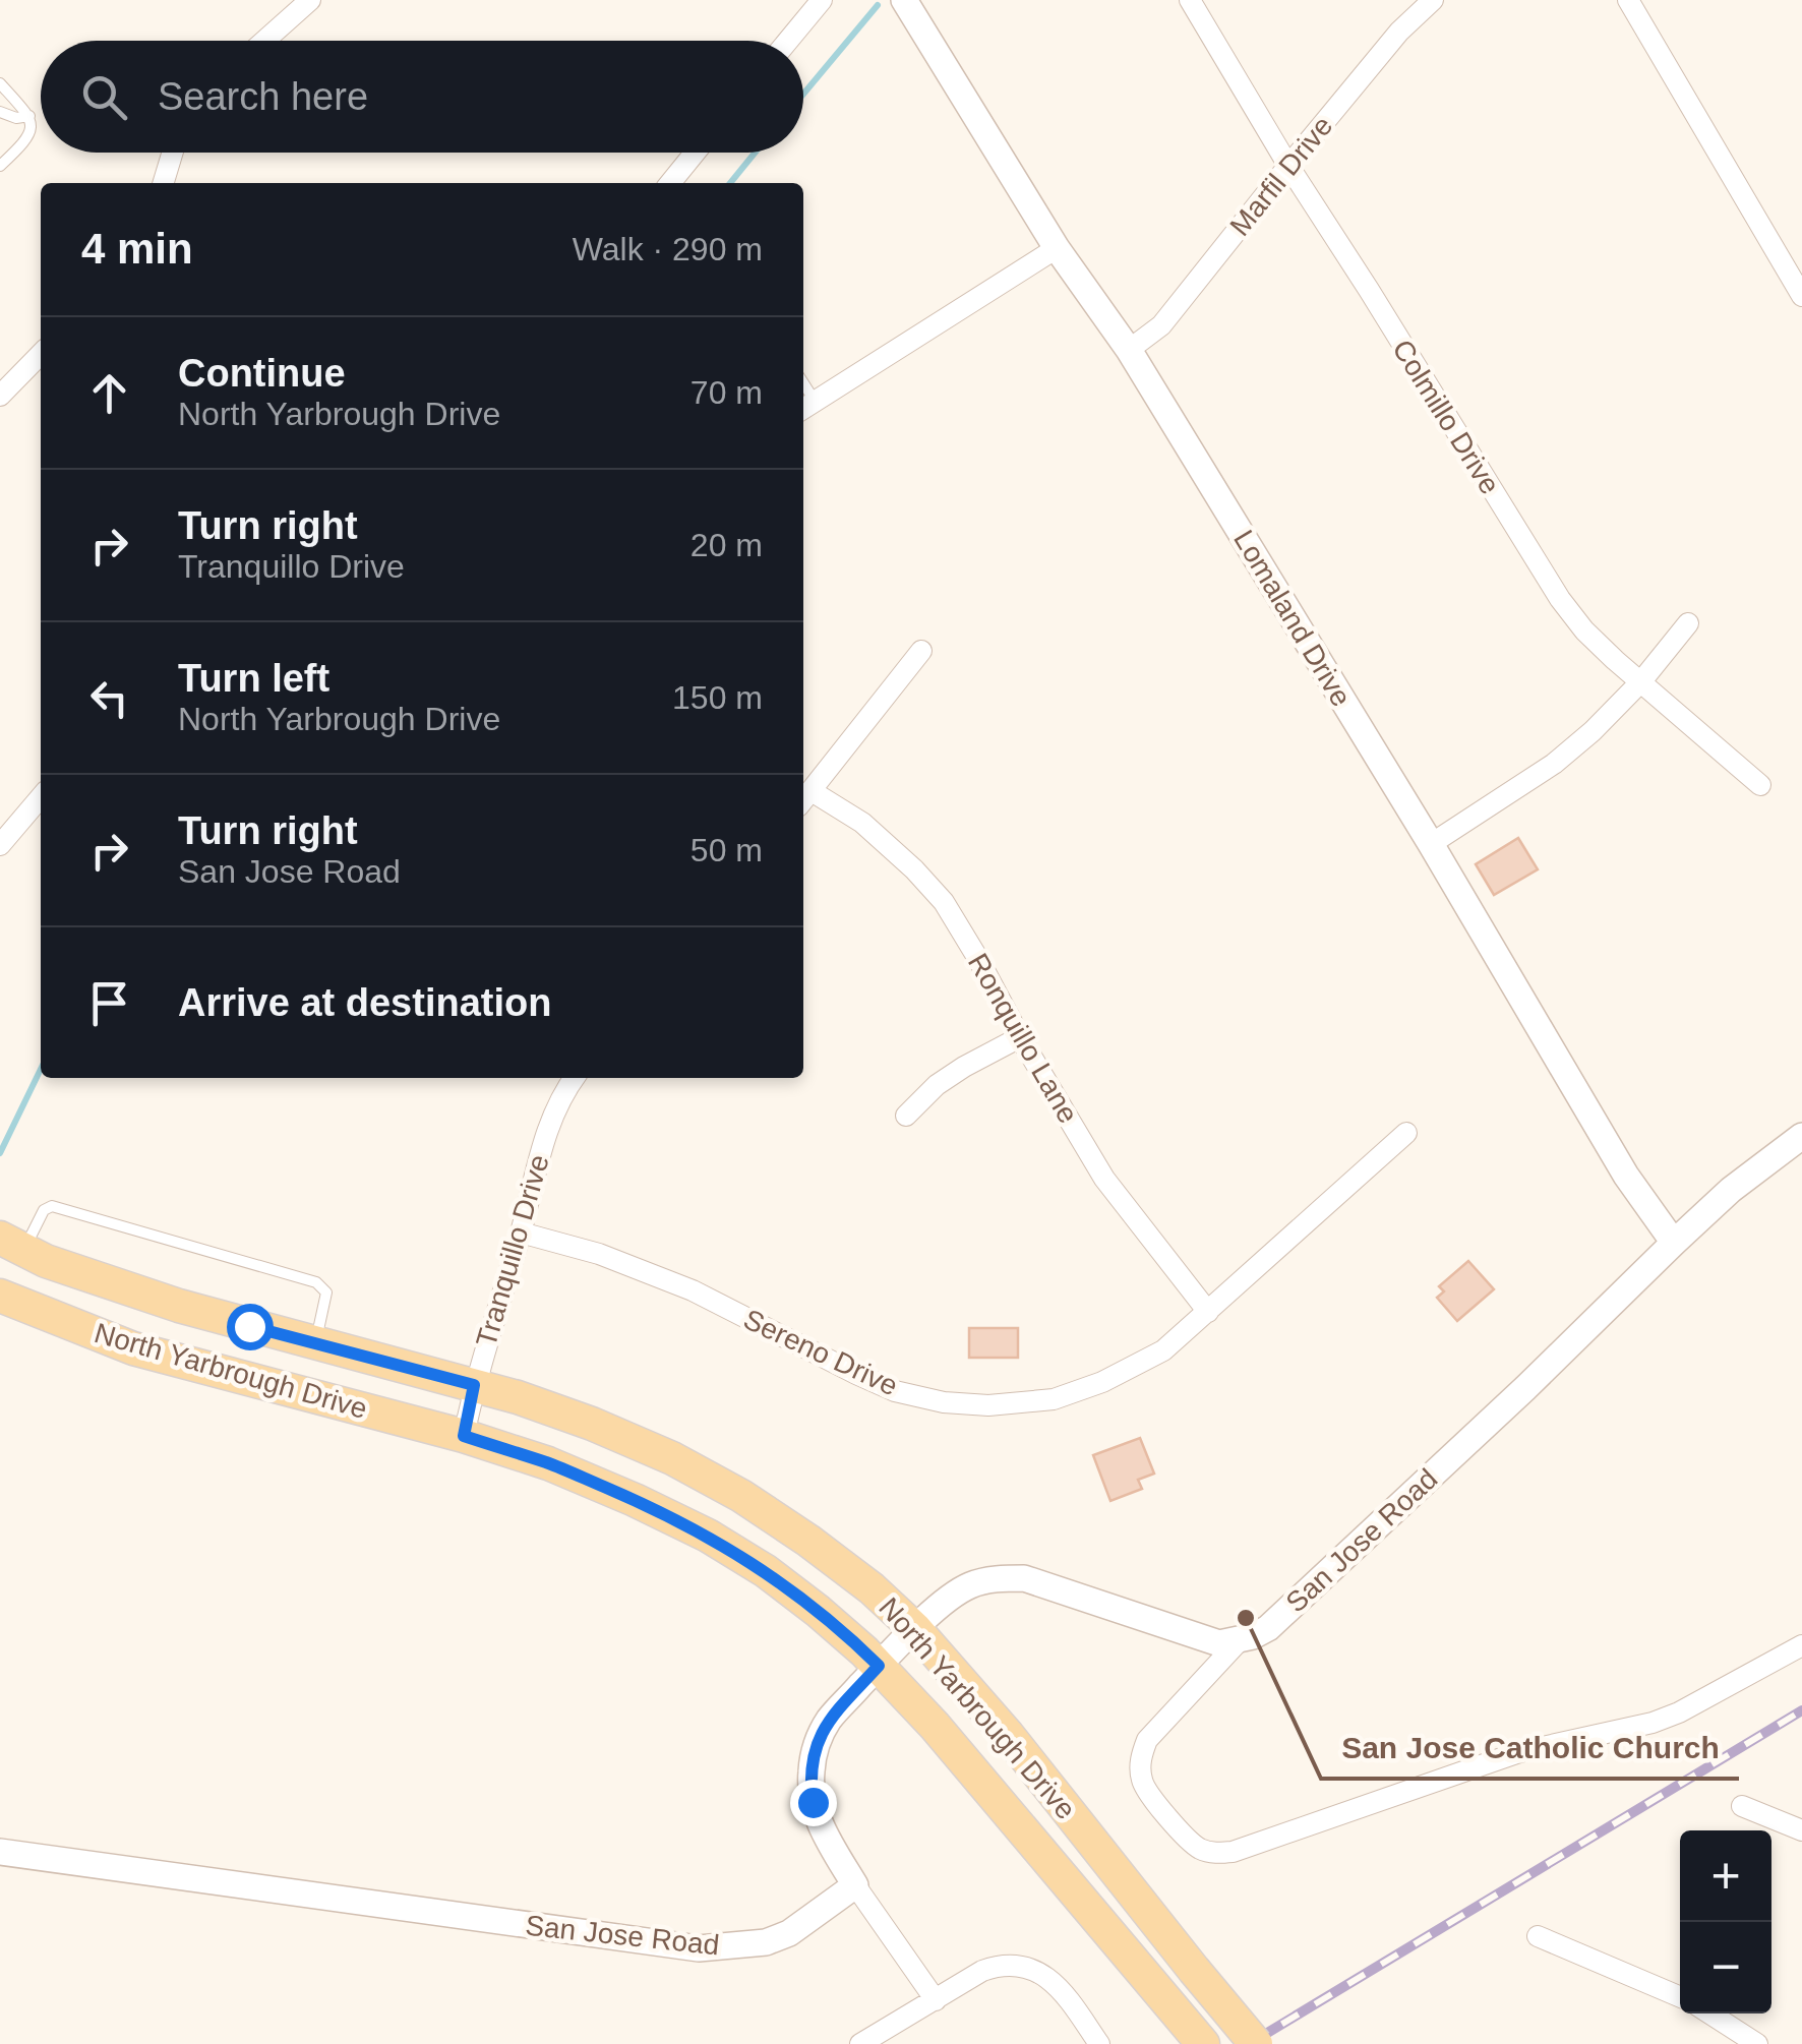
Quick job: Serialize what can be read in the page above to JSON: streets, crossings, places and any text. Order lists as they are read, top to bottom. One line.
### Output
{"streets":{"main road":["North Yarbrough Drive"],"street":["Marfil Drive","Colmillo Drive","Lomaland Drive","Ronquillo Lane","Tranquillo Drive","Sereno Drive","San Jose Road"]},"crossings":[["Marfil Drive","Colmillo Drive"],["Marfil Drive","Lomaland Drive"],["Lomaland Drive","San Jose Road"],["Ronquillo Lane","Sereno Drive"],["Tranquillo Drive","Sereno Drive"],["Tranquillo Drive","North Yarbrough Drive"]],"places":["San Jose Catholic Church"],"page":{"search":"Search here","heading":["4 min","Walk · 290 m"],"list":[["Continue","North Yarbrough Drive","70 m"],["Turn right","Tranquillo Drive","20 m"],["Turn left","North Yarbrough Drive","150 m"],["Turn right","San Jose Road","50 m"],"Arrive at destination"],"map_buttons":["+","−"]}}
